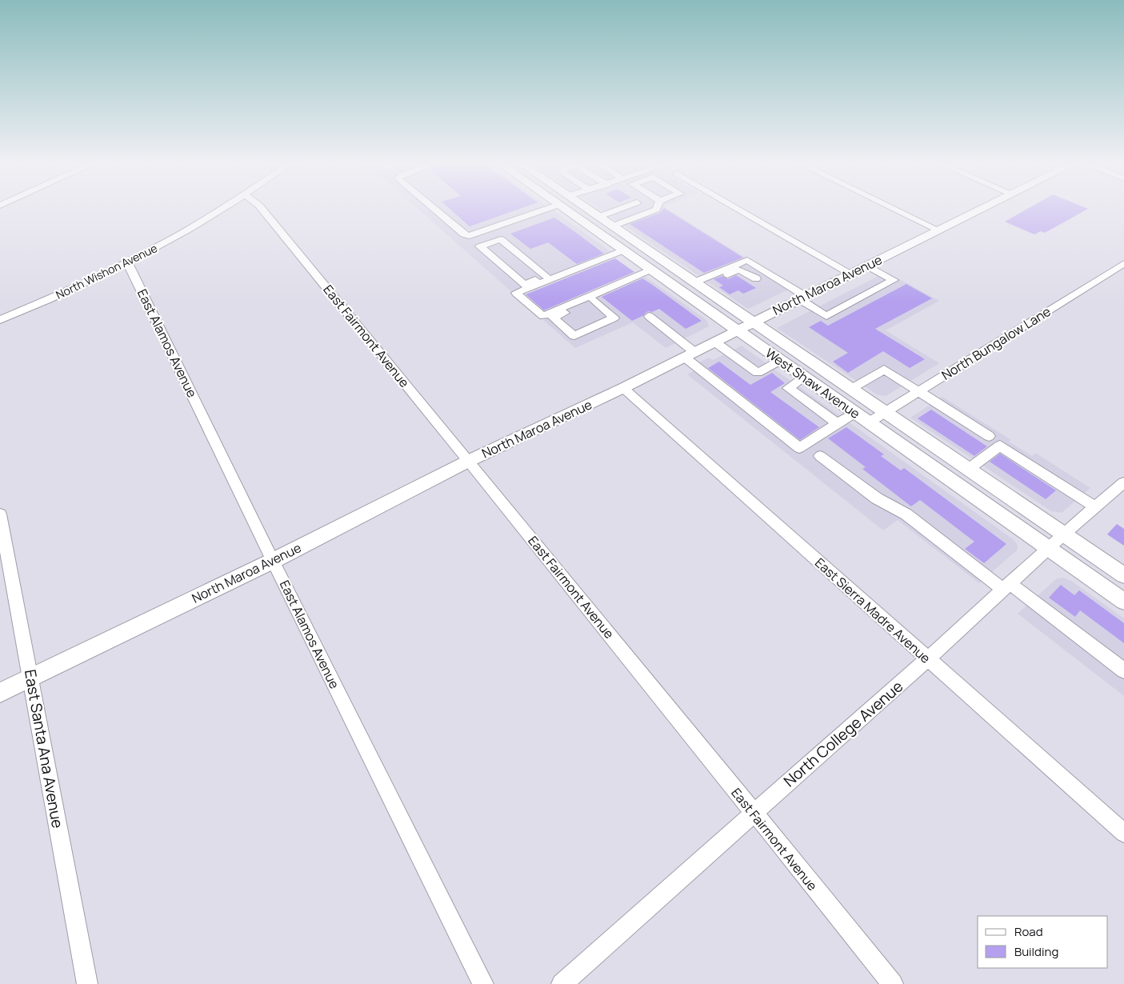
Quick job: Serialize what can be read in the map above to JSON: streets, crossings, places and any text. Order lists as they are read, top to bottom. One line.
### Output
{"streets":{"main road":["North Maroa Avenue","West Shaw Avenue"],"street":["North Wishon Avenue","East Fairmont Avenue","East Alamos Avenue","North Bungalow Lane","East Sierra Madre Avenue","North College Avenue","East Santa Ana Avenue"]},"crossings":[["North Wishon Avenue","East Alamos Avenue"],["North Maroa Avenue","East Fairmont Avenue"],["North Maroa Avenue","East Alamos Avenue"],["North Maroa Avenue","West Shaw Avenue"],["North Maroa Avenue","East Sierra Madre Avenue"],["North Maroa Avenue","East Santa Ana Avenue"],["East Fairmont Avenue","North College Avenue"],["North Bungalow Lane","West Shaw Avenue"],["West Shaw Avenue","North College Avenue"],["East Sierra Madre Avenue","North College Avenue"]],"legend":["Road","Building"]}
